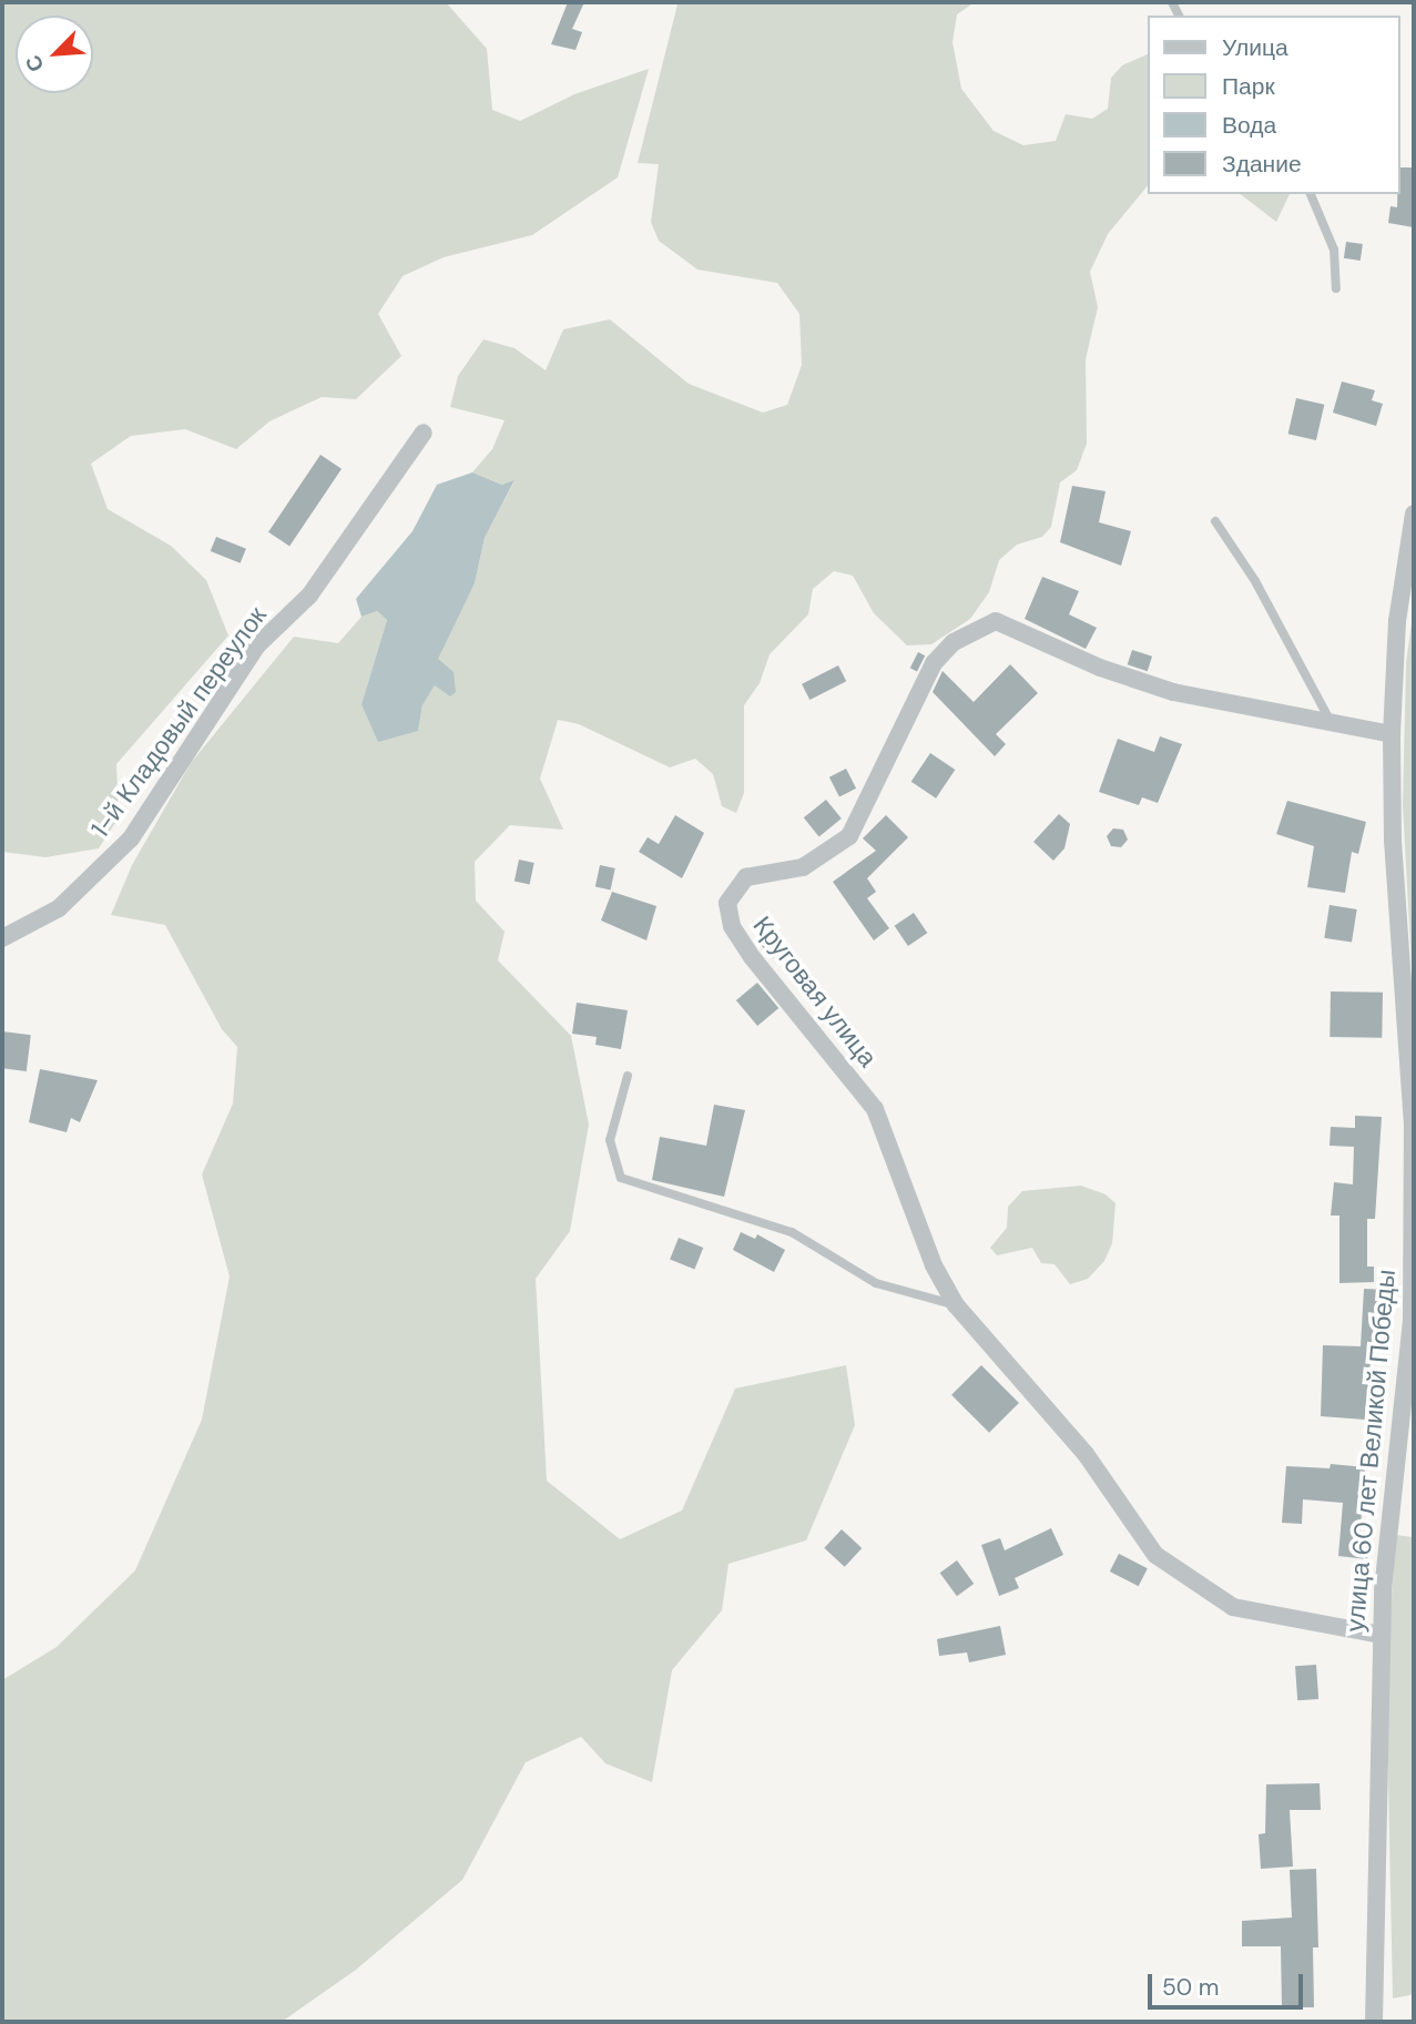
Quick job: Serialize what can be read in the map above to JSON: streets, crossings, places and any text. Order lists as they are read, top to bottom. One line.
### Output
{"streets":{"street":["1-й Кладовый переулок","Круговая улица","улица 60 лет Великой Победы"]},"crossings":[["Круговая улица","улица 60 лет Великой Победы"]],"legend":["Улица","Парк","Вода","Здание"],"scale_bar":"50 m","north":"bottom left"}
